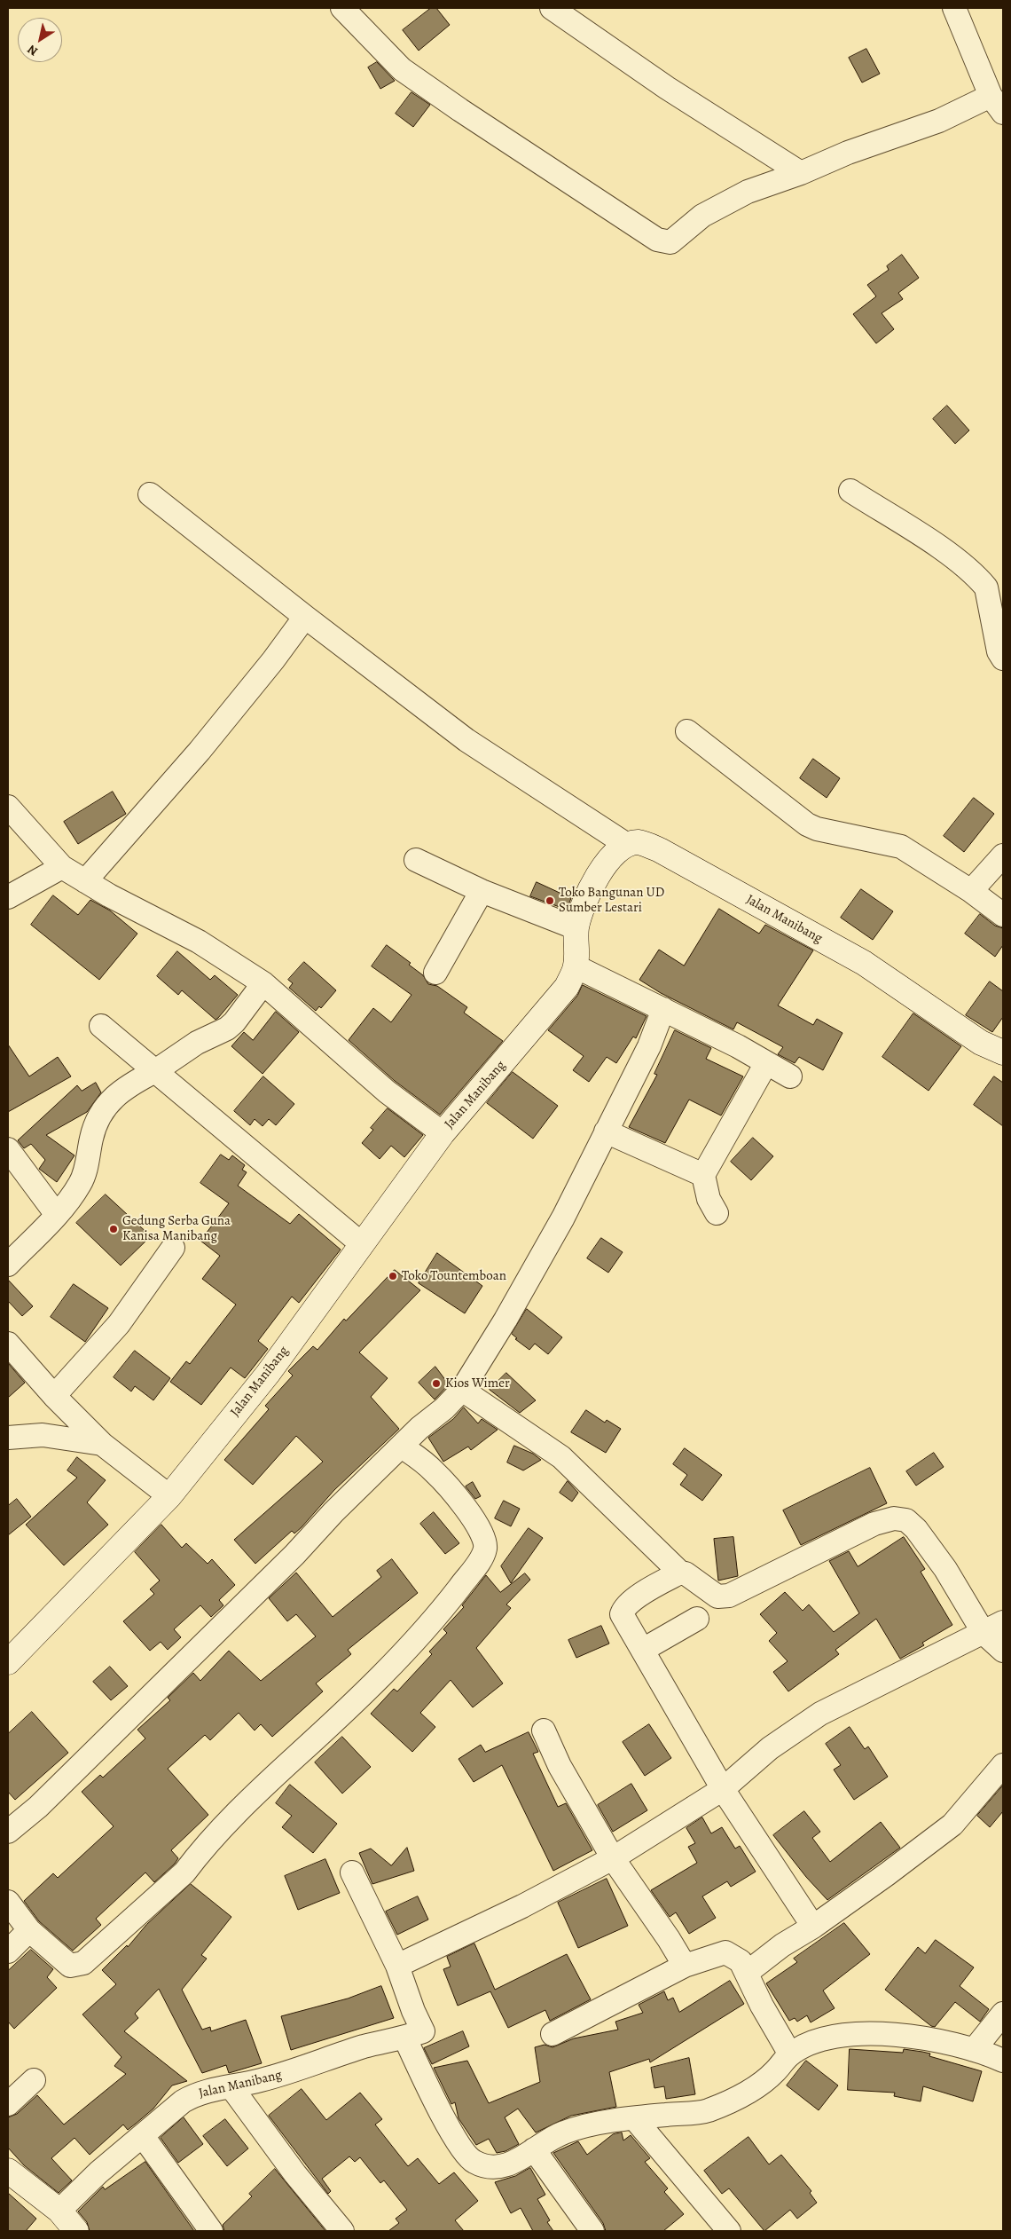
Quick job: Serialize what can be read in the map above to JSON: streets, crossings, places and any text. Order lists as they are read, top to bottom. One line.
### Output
{"streets":{"street":["Jalan Manibang"]},"places":["Toko Bangunan UD Sumber Lestari","Gedung Serba Guna Kanisa Manibang","Toko Tountemboan","Kios Wimer"],"north":"bottom left"}
